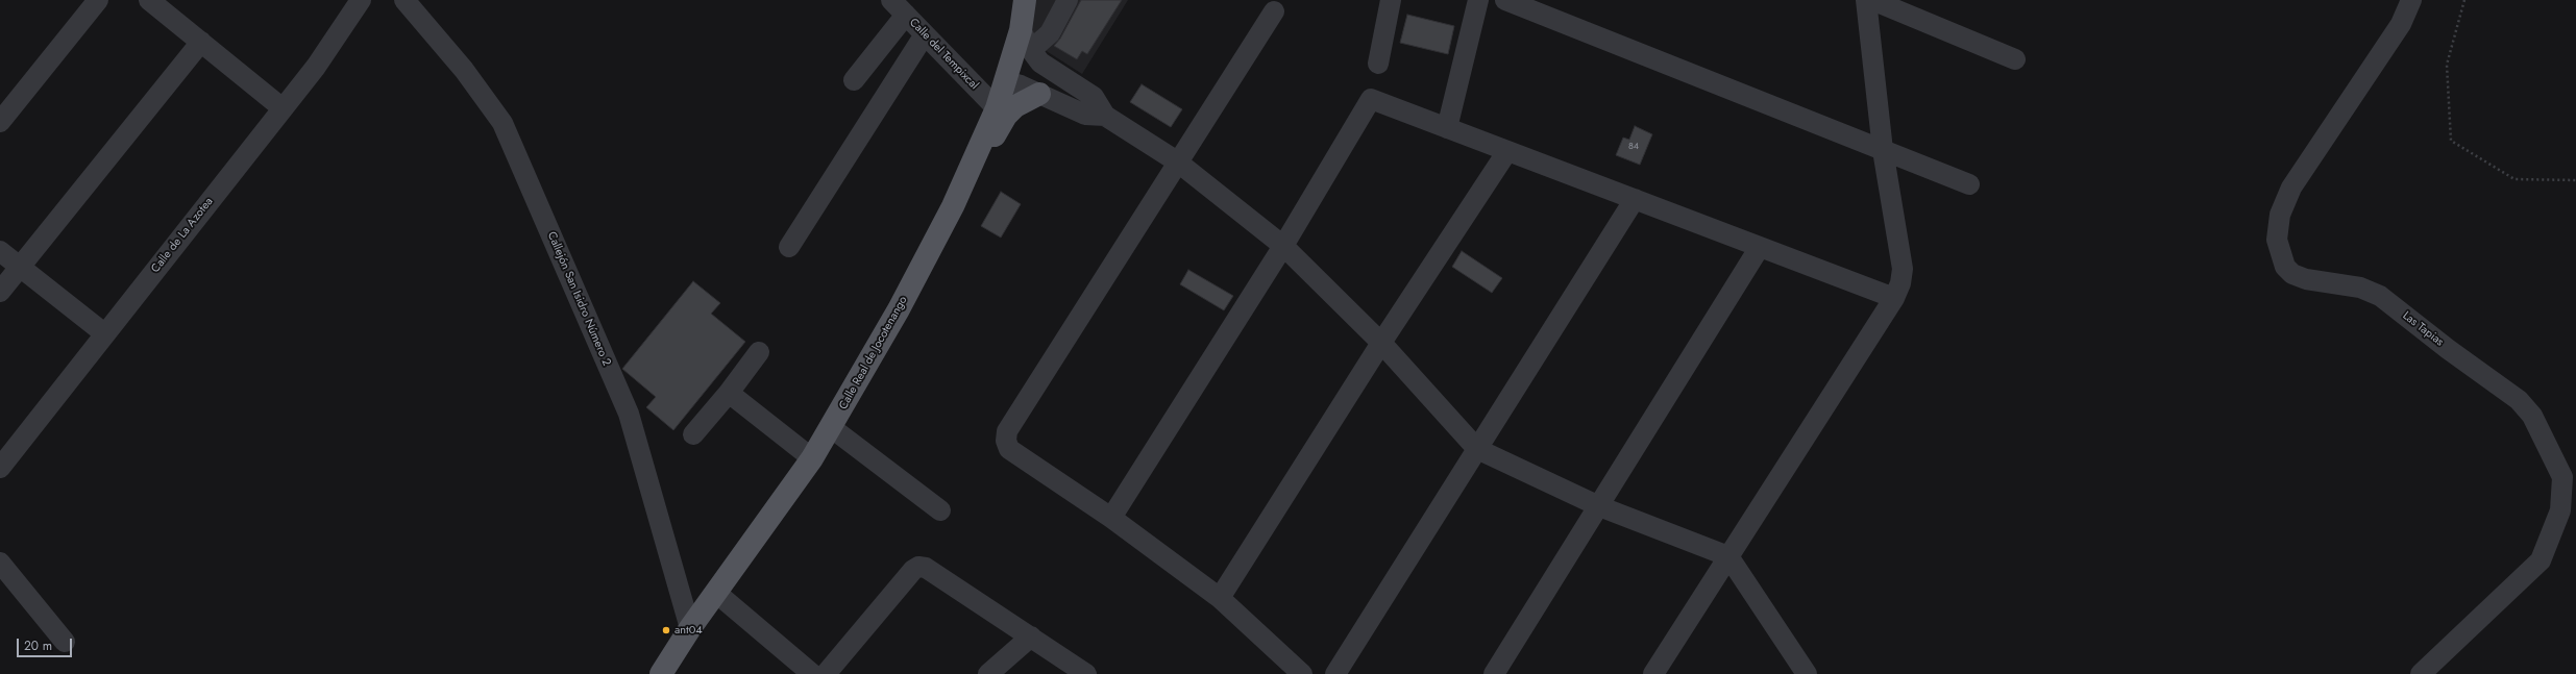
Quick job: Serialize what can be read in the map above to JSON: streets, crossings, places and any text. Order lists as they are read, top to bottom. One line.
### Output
{"streets":{"main road":["Calle Real de Jocotenango"],"street":["Calle del Tempixcal","Calle de La Azotea","Callejón San Isidro Número 2","Las Tapias"]},"crossings":[["Calle del Tempixcal","Calle Real de Jocotenango"],["Callejón San Isidro Número 2","Calle Real de Jocotenango"]],"places":["ant04"],"house_numbers":["84"],"scale_bar":"20 m"}
